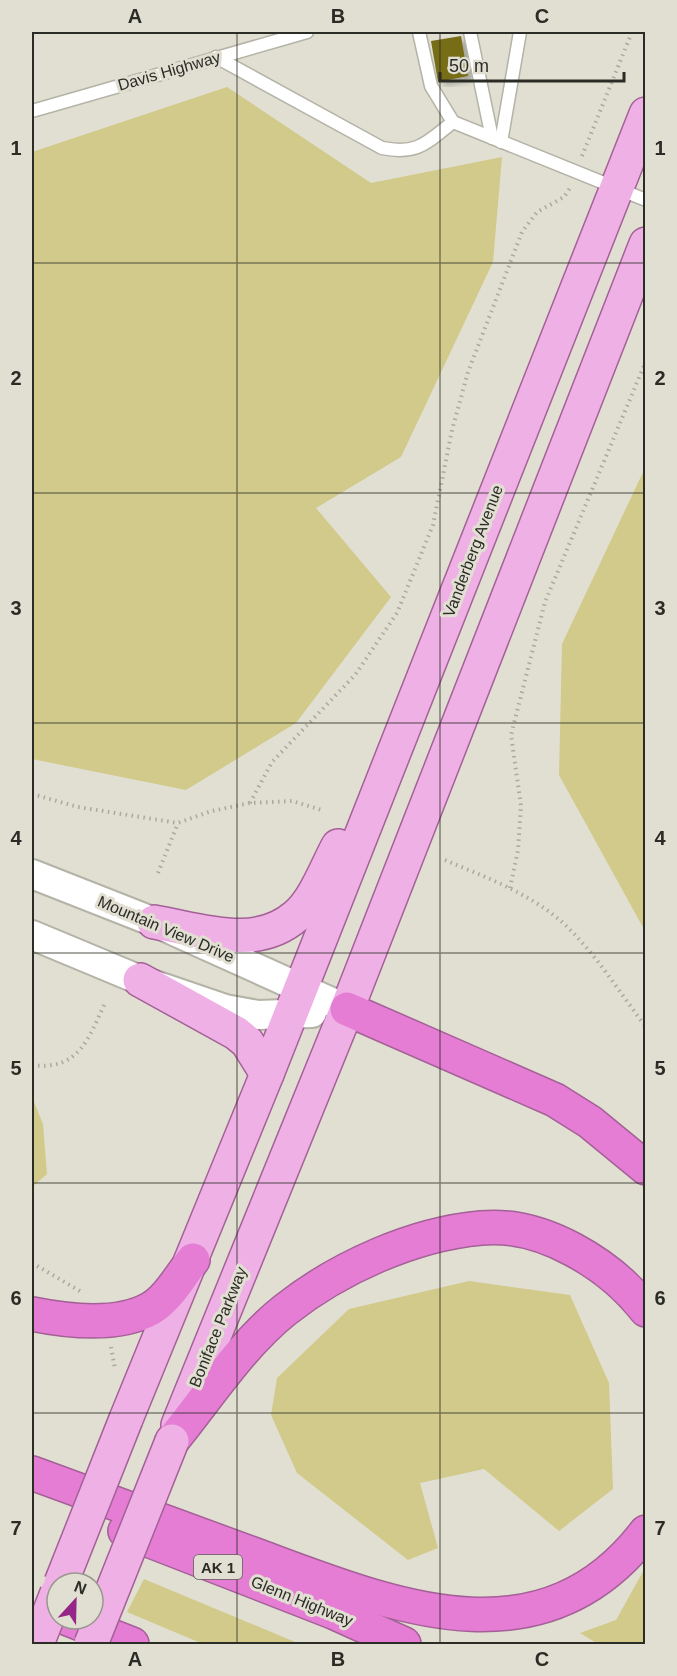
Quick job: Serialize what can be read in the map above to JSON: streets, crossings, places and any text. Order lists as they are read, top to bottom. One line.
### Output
{"streets":{"highway":["AK 1","Glenn Highway"],"main road":["Vanderberg Avenue","Boniface Parkway"],"street":["Mountain View Drive"],"lane":["Davis Highway"]},"crossings":[["Vanderberg Avenue","Mountain View Drive"]],"scale_bar":"50 m","north":"top","grid":{"columns":["A","B","C"],"rows":["1","2","3","4","5","6","7"]}}
